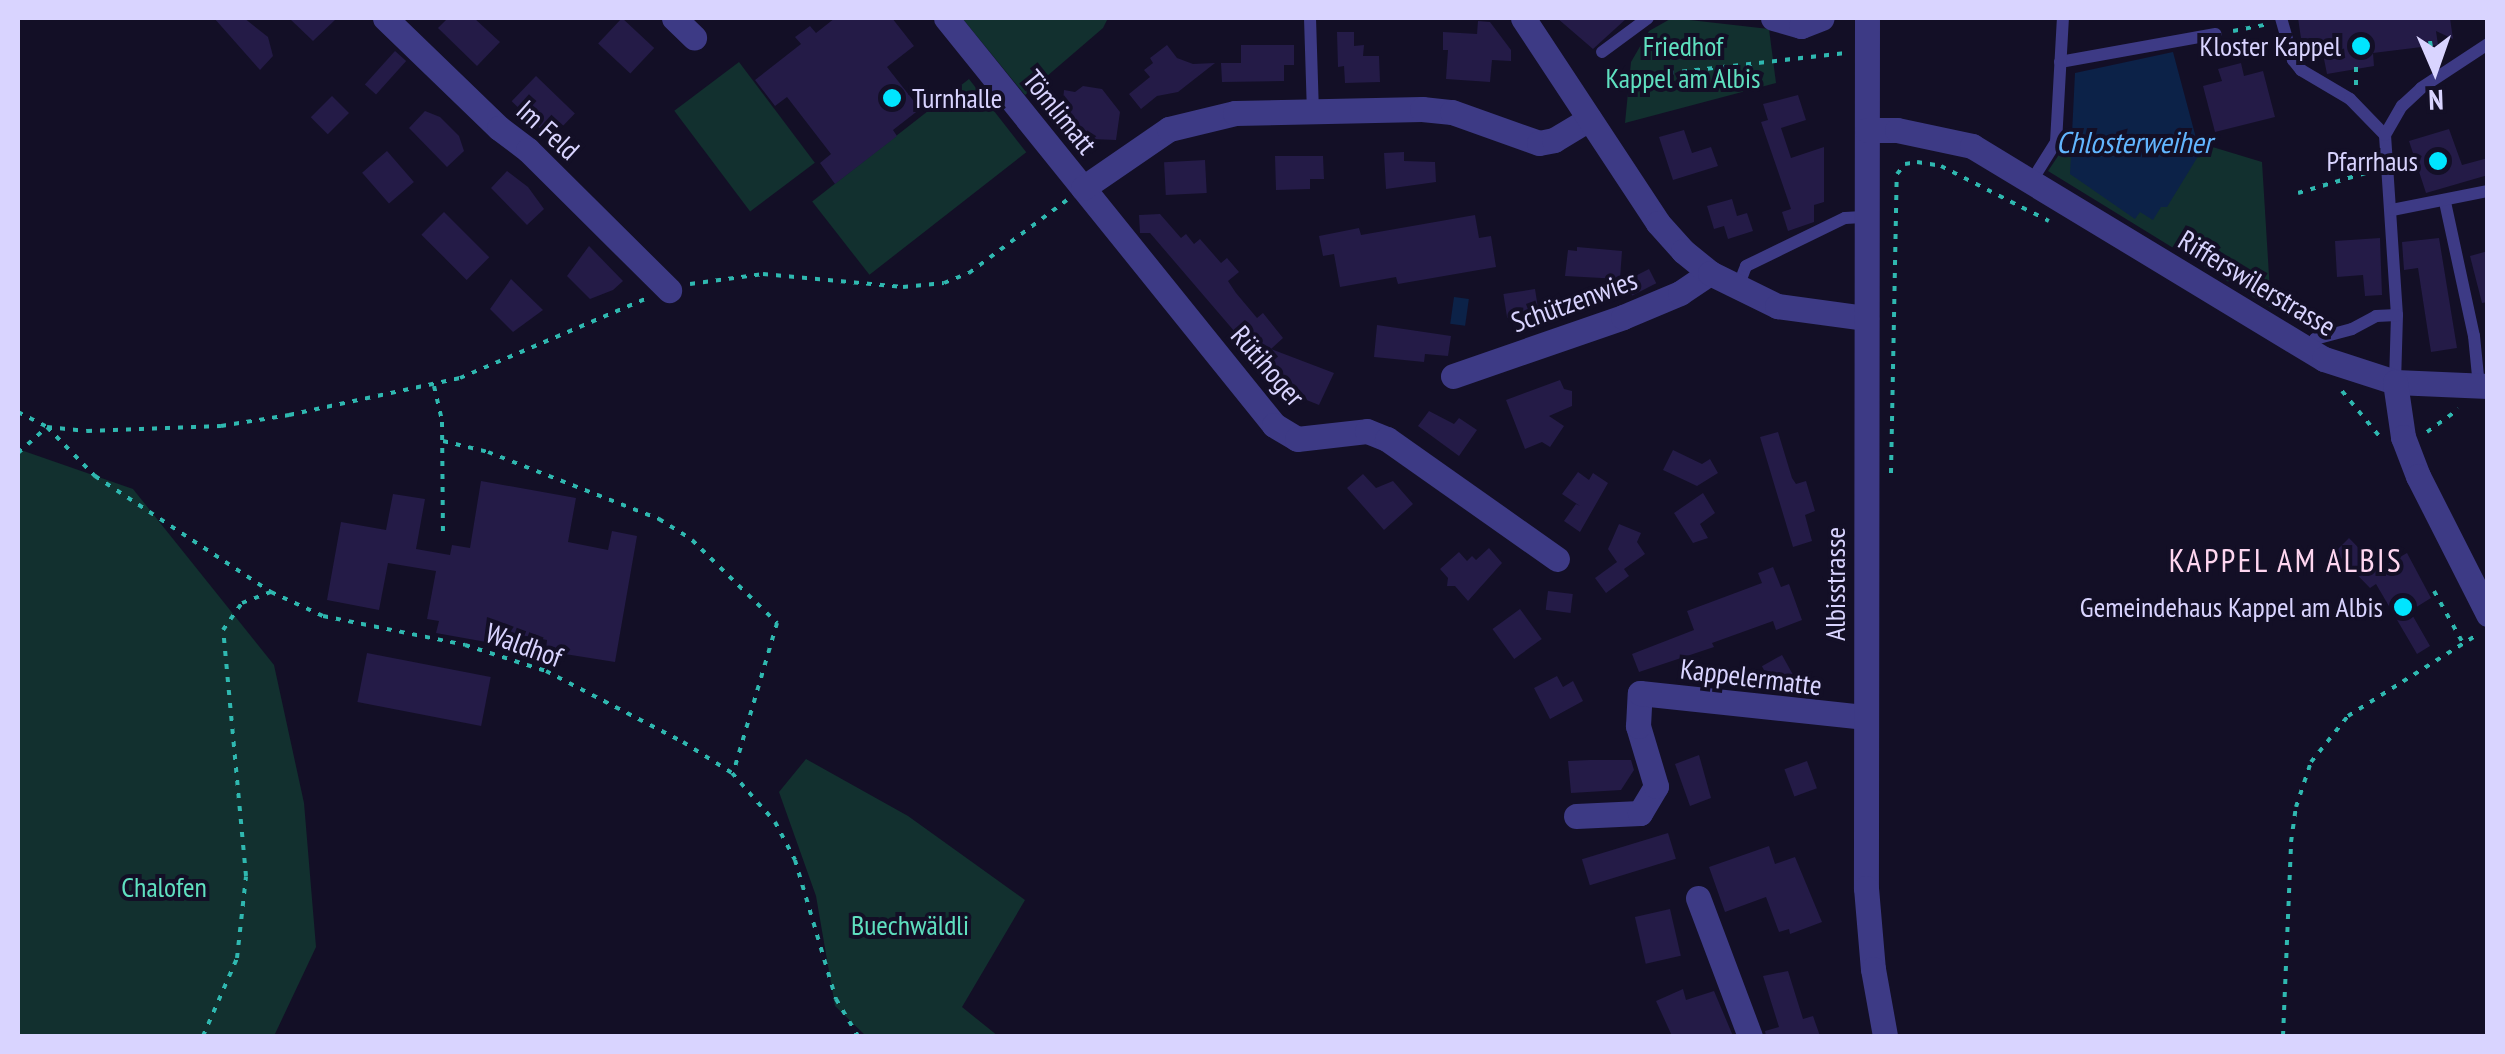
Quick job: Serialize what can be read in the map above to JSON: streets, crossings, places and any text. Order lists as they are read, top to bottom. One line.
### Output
{"streets":{"street":["Tömlimatt","Im Feld","Rifferswilerstrasse","Schützenwies","Rütihoger","Albisstrasse","Kappelermatte"],"path":["Waldhof"]},"crossings":[["Tömlimatt","Rütihoger"],["Rifferswilerstrasse","Albisstrasse"],["Albisstrasse","Kappelermatte"]],"districts":["KAPPEL AM ALBIS"],"water":["Chlosterweiher"],"parks":["Friedhof Kappel am Albis","Chalofen","Buechwäldli"],"places":["Kloster Kappel","Turnhalle","Pfarrhaus","Gemeindehaus Kappel am Albis"],"north":"bottom"}
